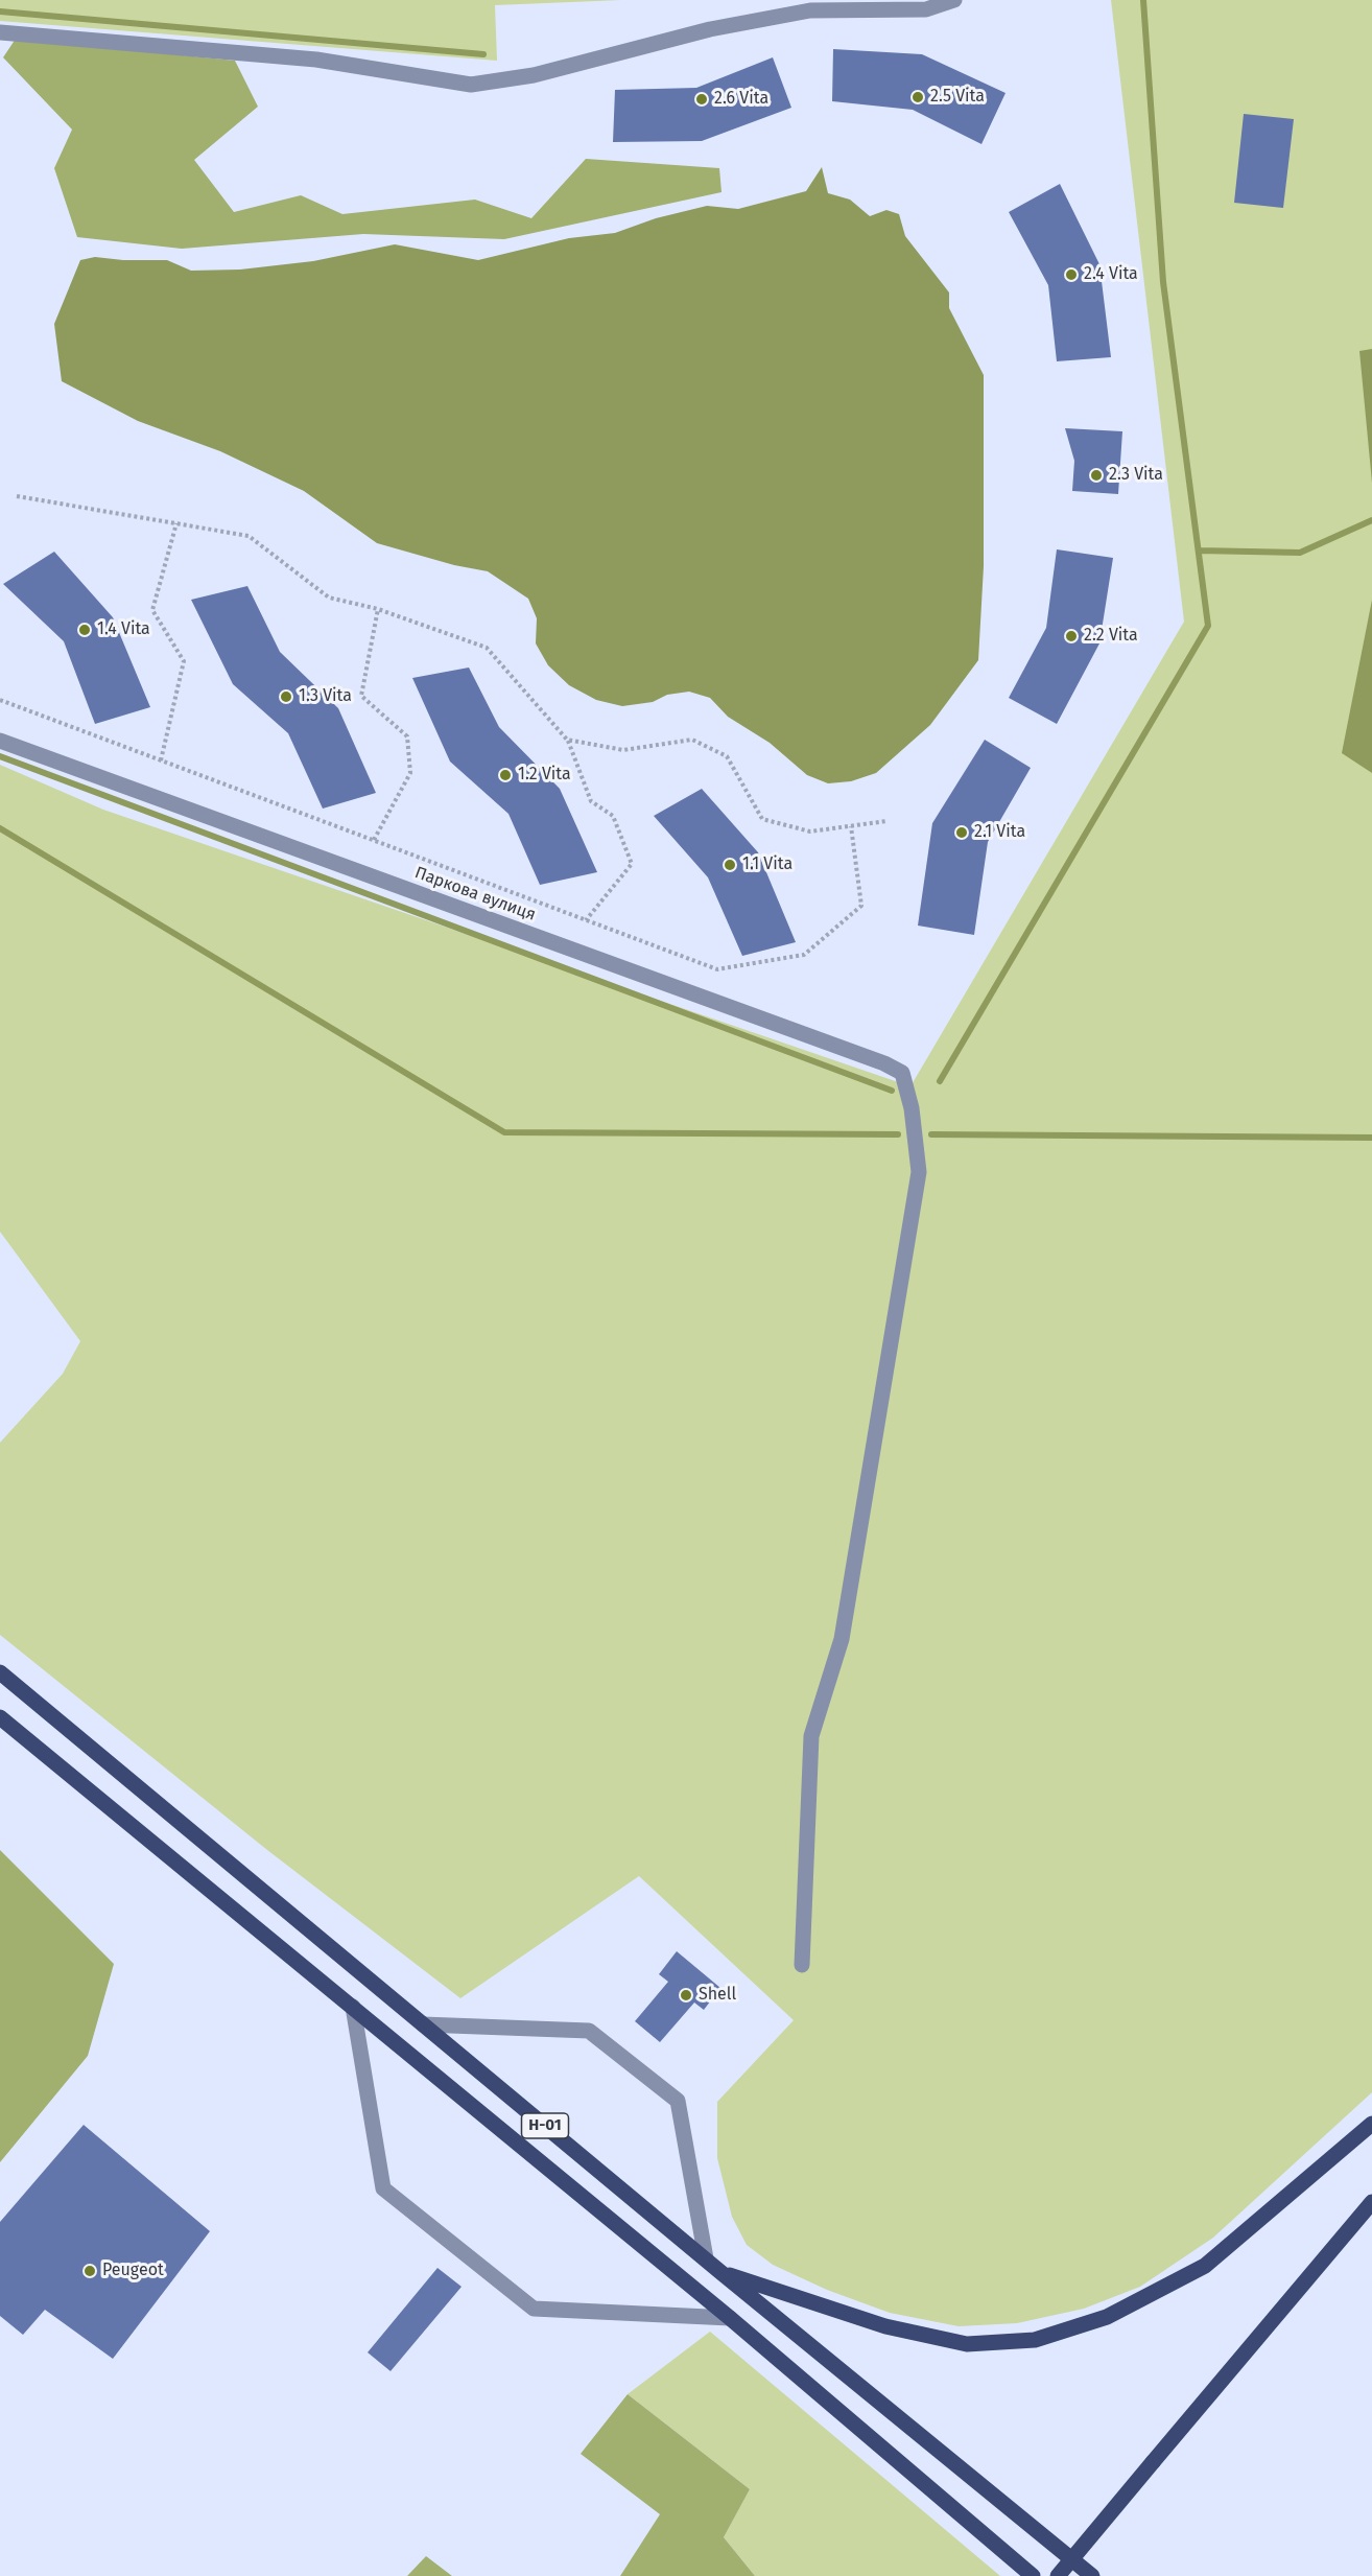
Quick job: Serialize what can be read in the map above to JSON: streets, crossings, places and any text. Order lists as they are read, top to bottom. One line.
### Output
{"streets":{"main road":["Н-01"],"lane":["Паркова вулиця"]},"places":["2.5 Vita","2.6 Vita","2.4 Vita","2.3 Vita","1.4 Vita","2.2 Vita","1.3 Vita","1.2 Vita","2.1 Vita","1.1 Vita","Shell","Peugeot"]}
